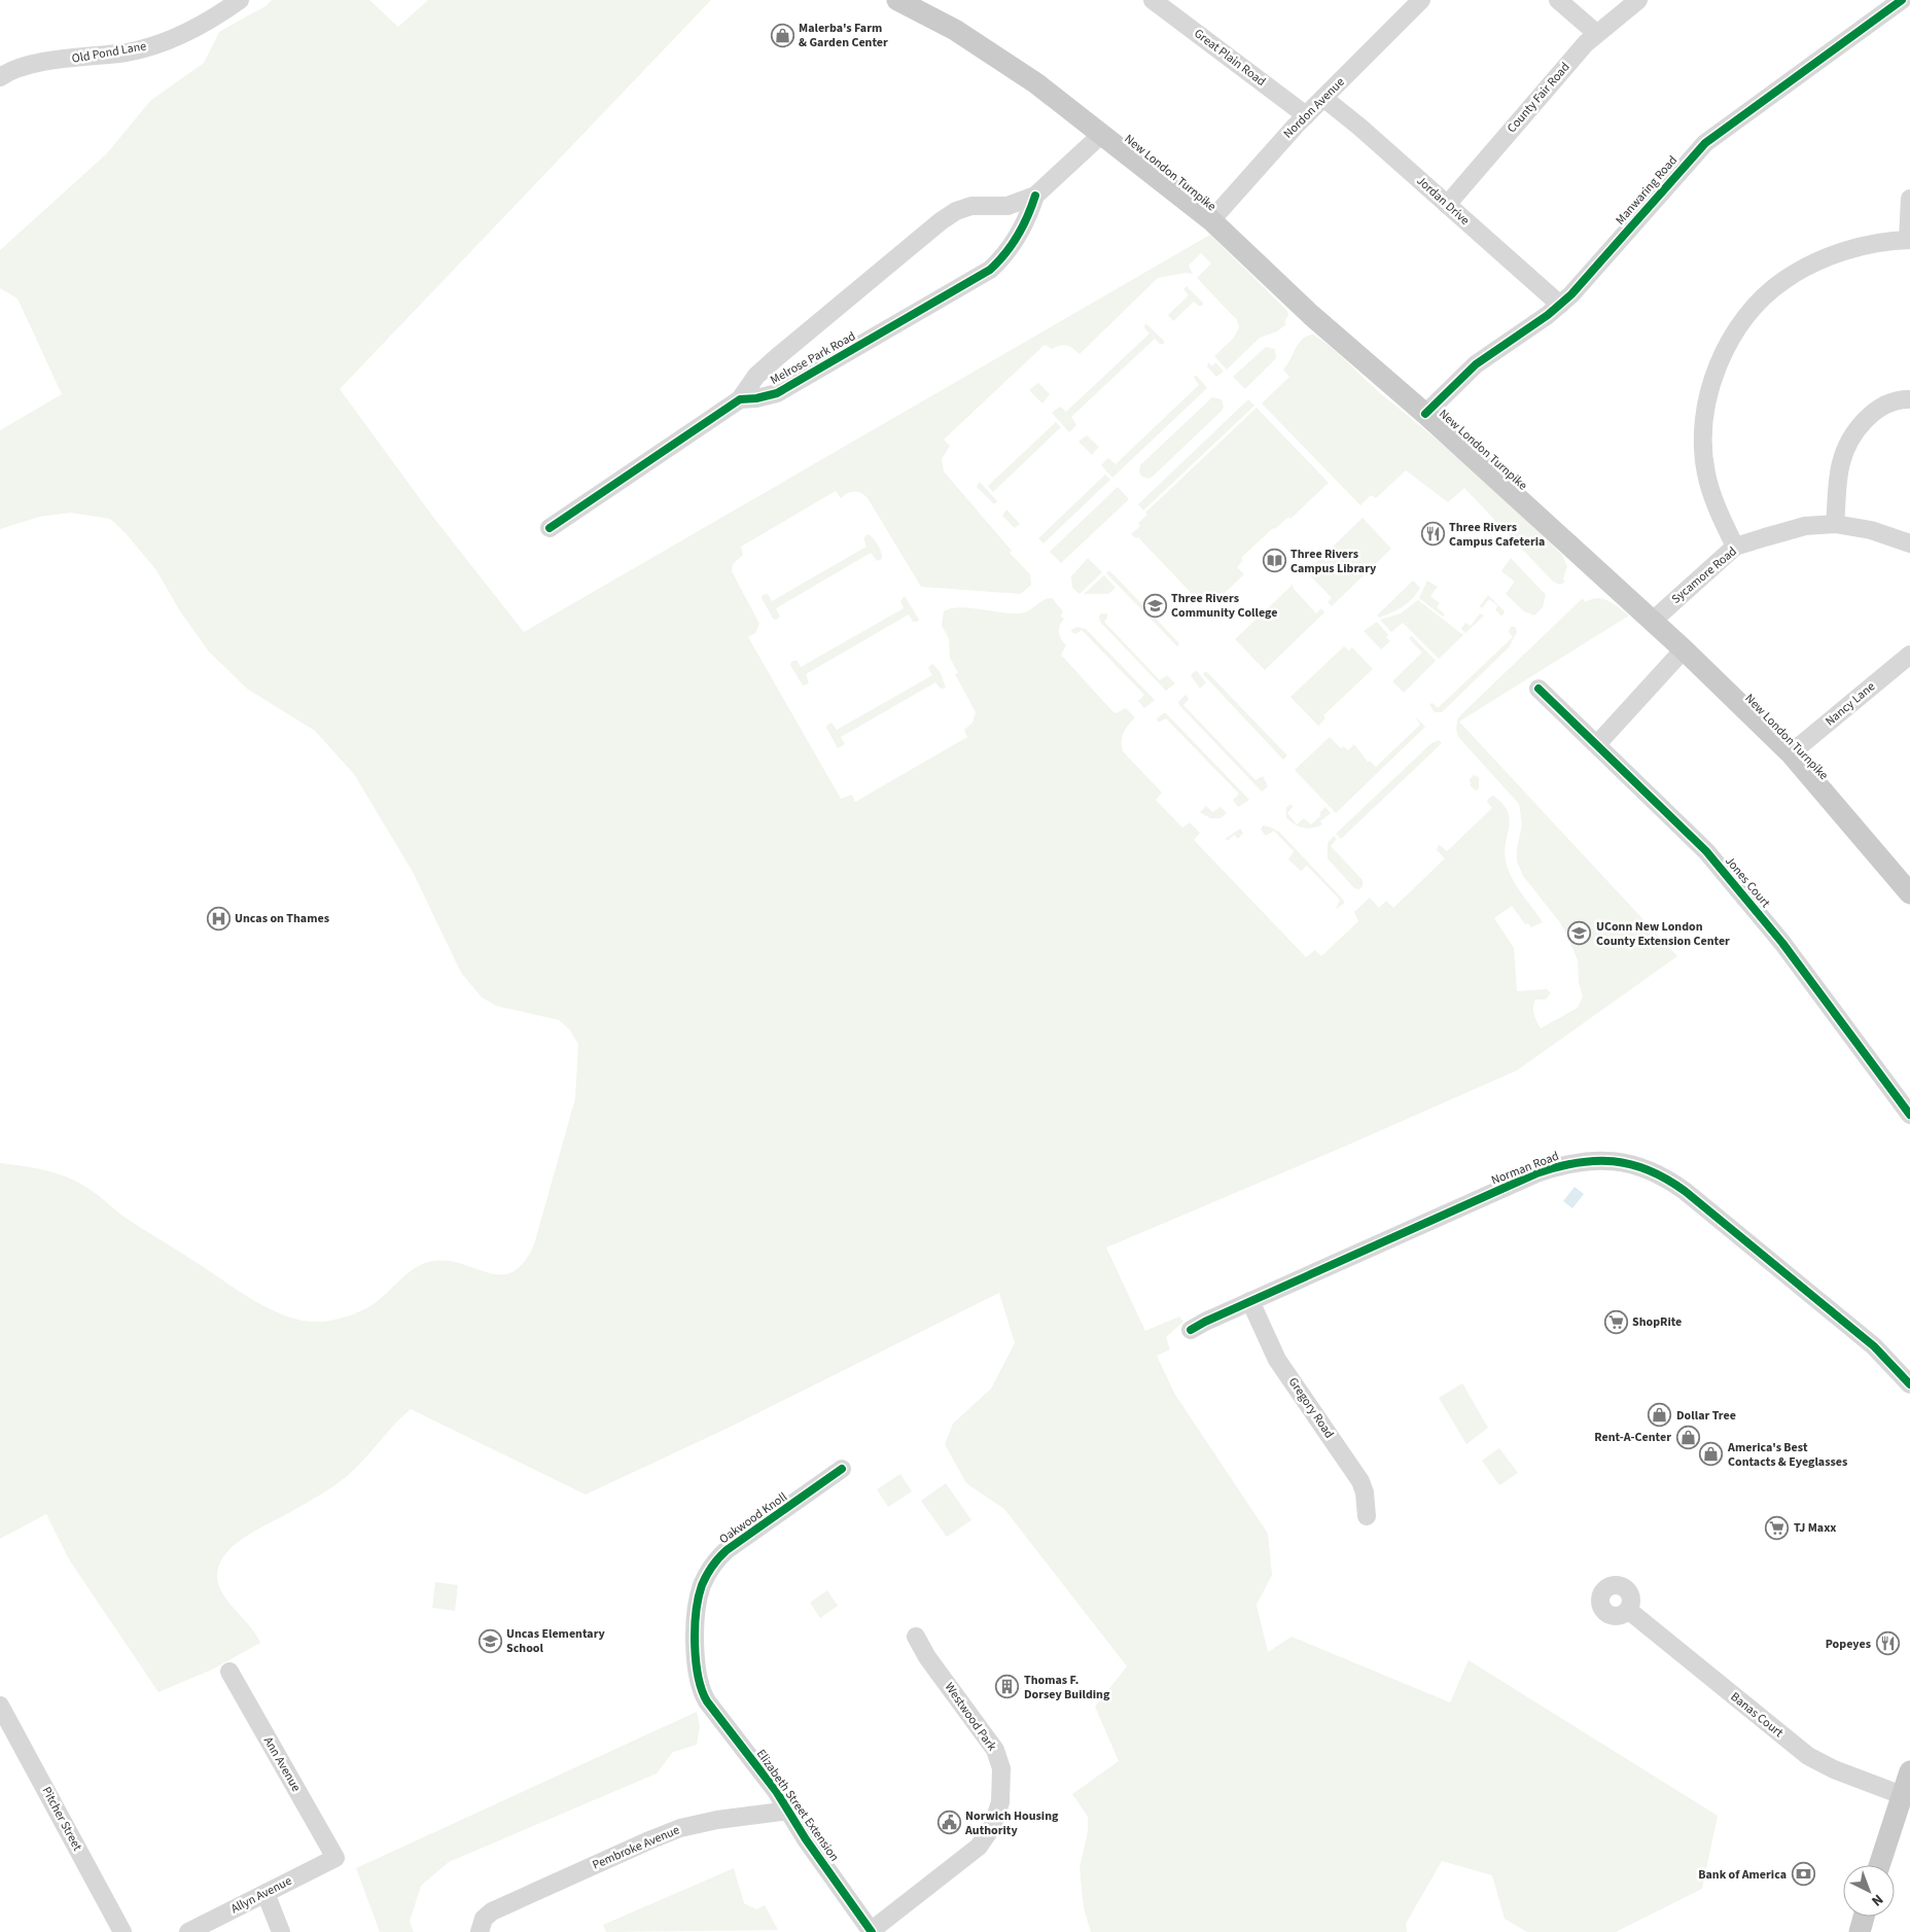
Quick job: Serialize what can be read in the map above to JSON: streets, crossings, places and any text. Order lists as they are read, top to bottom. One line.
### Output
{"streets":{"main road":["New London Turnpike"],"street":["Old Pond Lane","Great Plain Road","County Fair Road","Nordon Avenue","Manwaring Road","Jordan Drive","Melrose Park Road","Sycamore Road","Nancy Lane","Jones Court","Norman Road","Gregory Road","Oakwood Knoll","Banas Court","Westwood Park","Ann Avenue","Elizabeth Street Extension","Pitcher Street","Pembroke Avenue","Allyn Avenue"]},"crossings":[["Great Plain Road","Nordon Avenue"],["County Fair Road","Jordan Drive"],["Nordon Avenue","New London Turnpike"],["Nordon Avenue","Jordan Drive"],["New London Turnpike","Manwaring Road"],["New London Turnpike","Melrose Park Road"],["New London Turnpike","Sycamore Road"],["New London Turnpike","Nancy Lane"],["Manwaring Road","Jordan Drive"],["Norman Road","Gregory Road"],["Oakwood Knoll","Elizabeth Street Extension"],["Westwood Park","Elizabeth Street Extension"],["Ann Avenue","Allyn Avenue"],["Elizabeth Street Extension","Pembroke Avenue"]],"places":{"shop":["Malerba's Farm & Garden Center","Dollar Tree","Rent-A-Center","America's Best Contacts & Eyeglasses"],"restaurant":["Three Rivers Campus Cafeteria","Popeyes"],"library":["Three Rivers Campus Library"],"school or university":["Three Rivers Community College","UConn New London County Extension Center","Uncas Elementary School"],"hospital":["Uncas on Thames"],"supermarket":["ShopRite","TJ Maxx"],"building":["Thomas F. Dorsey Building"],"public building":["Norwich Housing Authority"],"bank":["Bank of America"]},"north":"bottom right"}
